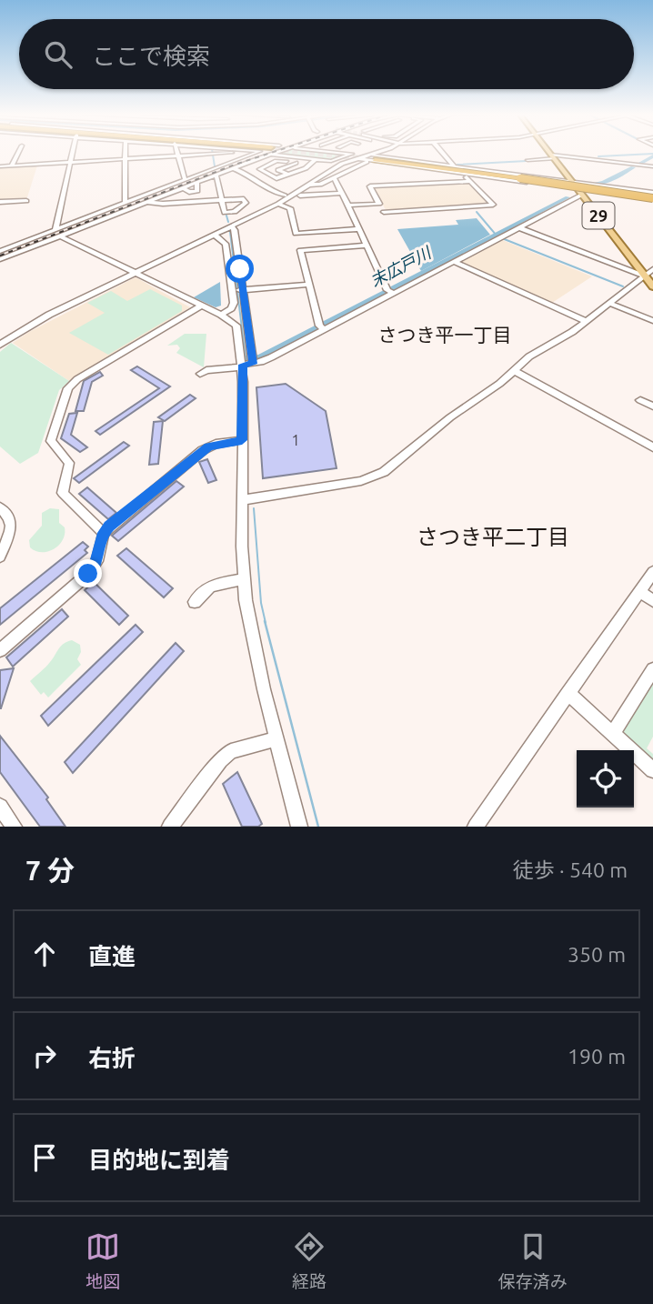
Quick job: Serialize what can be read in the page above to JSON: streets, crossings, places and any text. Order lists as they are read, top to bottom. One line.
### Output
{"streets":{"main road":["29"]},"districts":["さつき平一丁目","さつき平二丁目"],"water":["末広戸川"],"house_numbers":["1"],"page":{"search":"ここで検索","heading":["7 分","徒歩 · 540 m"],"list":[["直進","350 m"],["右折","190 m"],"目的地に到着"],"nav":["地図","経路","保存済み"]}}
